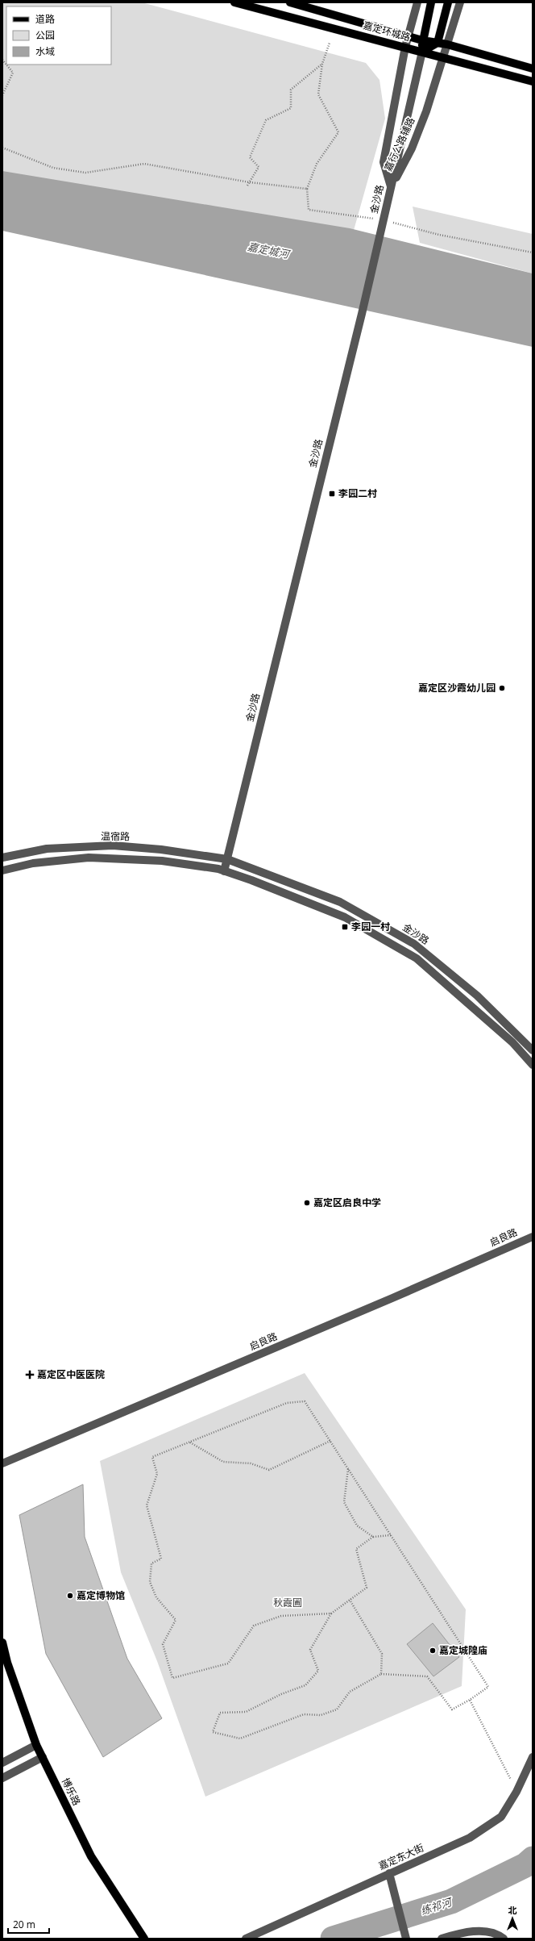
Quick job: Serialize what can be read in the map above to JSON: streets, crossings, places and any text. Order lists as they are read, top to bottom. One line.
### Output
{"streets":{"main road":["嘉定环城路","博乐路"],"street":["嘉行公路辅路","金沙路","温宿路","启良路","嘉定东大街"]},"crossings":[["嘉定环城路","嘉行公路辅路"],["嘉定环城路","金沙路"],["嘉行公路辅路","金沙路"],["金沙路","温宿路"]],"water":["嘉定城河","练祁河"],"parks":["秋霞圃"],"places":{"transit":["李园二村","李园一村"],"other":["嘉定区沙霞幼儿园","嘉定区启良中学","嘉定博物馆","嘉定城隍庙"],"health":["嘉定区中医医院"]},"legend":["道路","公园","水域"],"scale_bar":"20 m","north":"top"}
